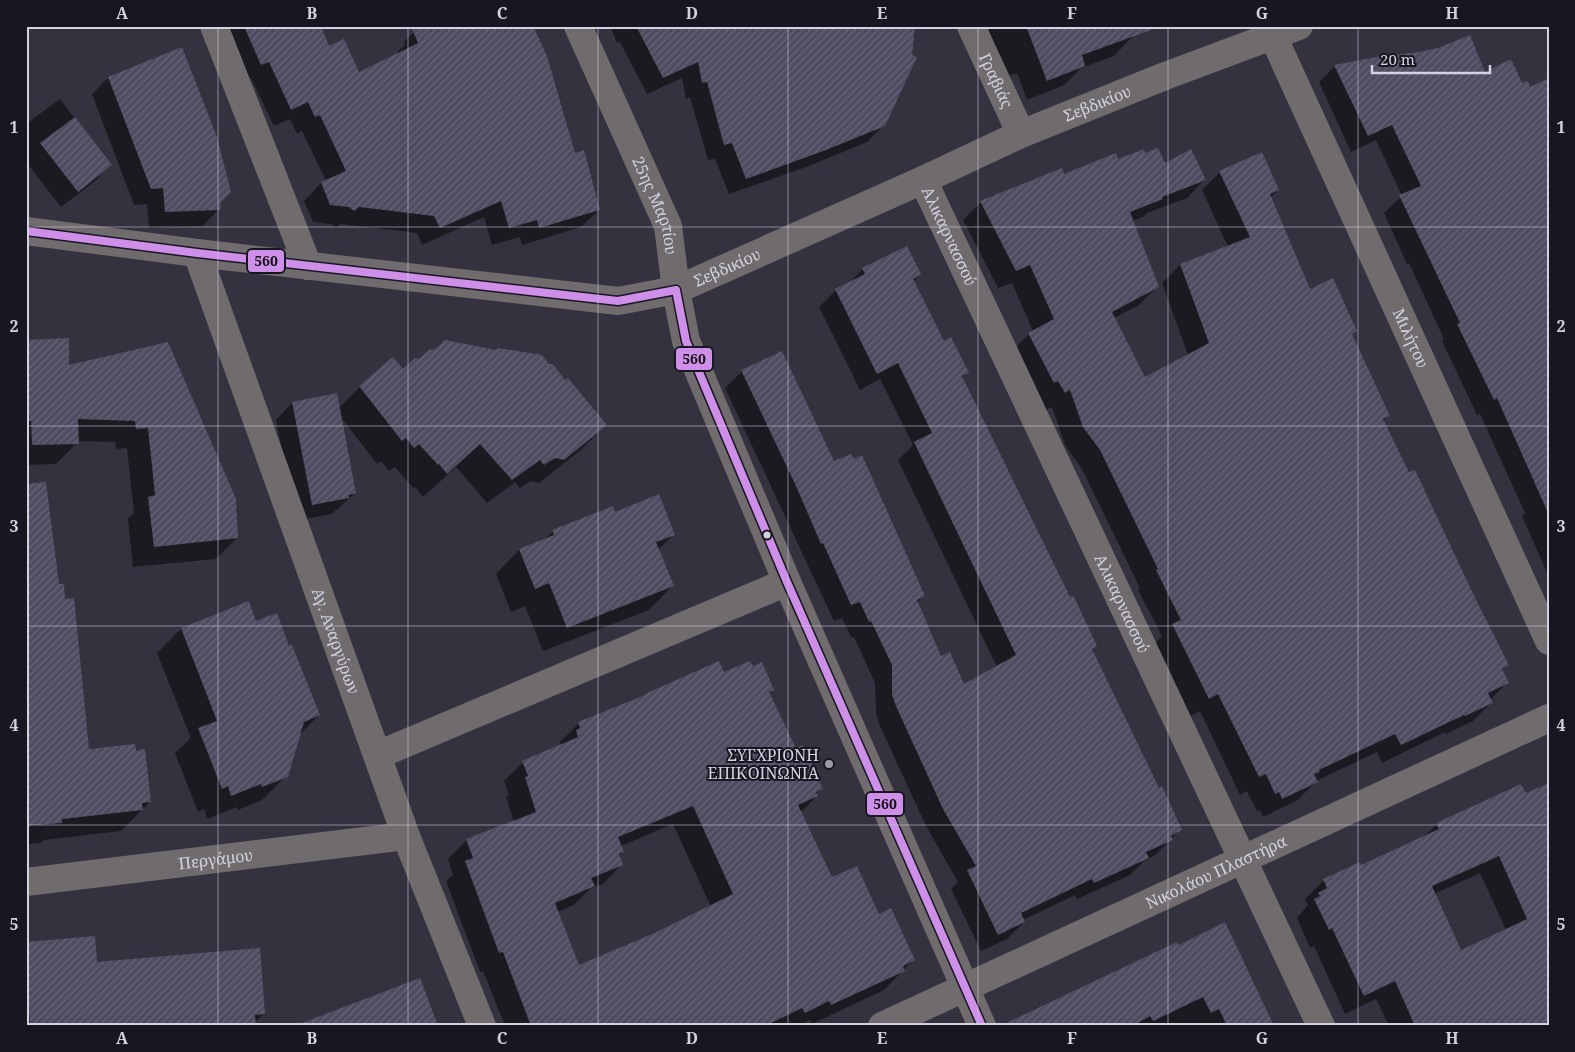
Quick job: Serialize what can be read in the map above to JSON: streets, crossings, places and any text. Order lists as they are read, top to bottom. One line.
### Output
{"streets":{"street":["Γραβιάς","Σεβδικίου","25ης Μαρτίου","Αλικαρνασσού","Μιλήτου","Αγ. Αναργύρων","Περγάμου","Νικολάου Πλαστήρα"]},"crossings":[["Γραβιάς","Σεβδικίου"],["Σεβδικίου","25ης Μαρτίου"],["Σεβδικίου","Αλικαρνασσού"],["Σεβδικίου","Μιλήτου"],["Σεβδικίου","Αγ. Αναργύρων"],["25ης Μαρτίου","Νικολάου Πλαστήρα"],["Αλικαρνασσού","Νικολάου Πλαστήρα"],["Αγ. Αναργύρων","Περγάμου"]],"places":["ΣΥΓΧΡΙΟΝΗ ΕΠΙΚΟΙΝΩΝΙΑ"],"lines":["transit line 560"],"scale_bar":"20 m","grid":{"columns":["A","B","C","D","E","F","G","H"],"rows":["1","2","3","4","5"]}}
